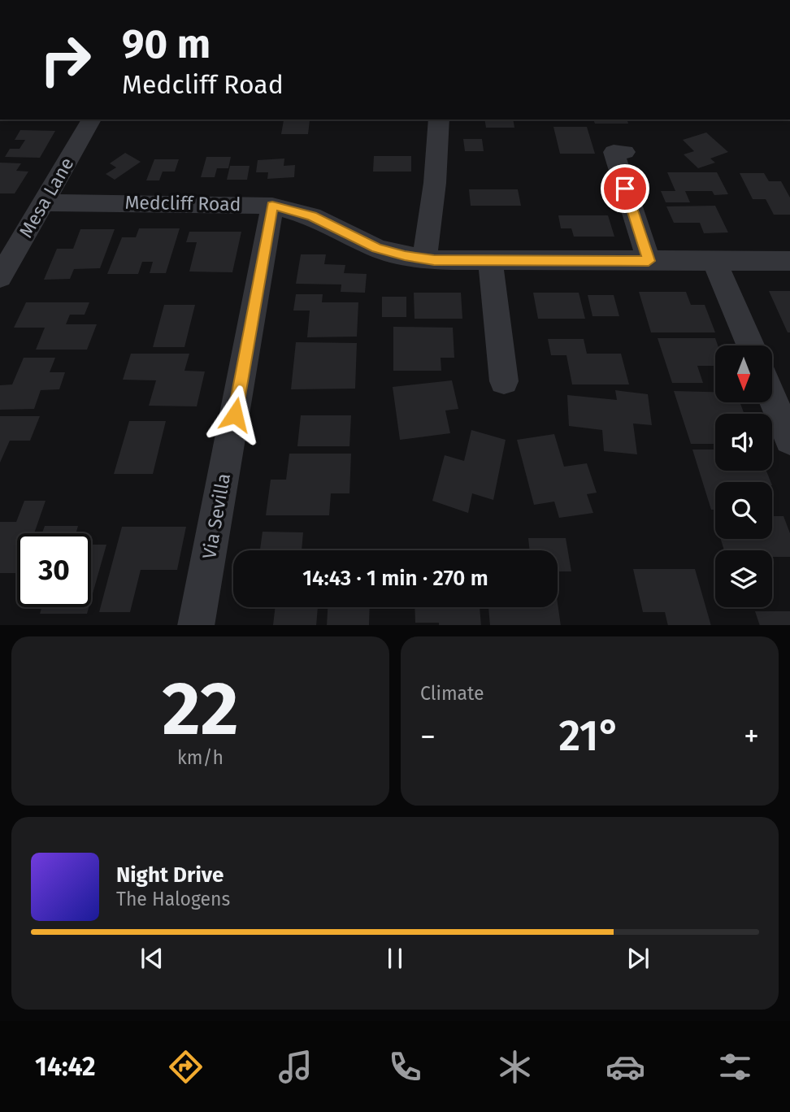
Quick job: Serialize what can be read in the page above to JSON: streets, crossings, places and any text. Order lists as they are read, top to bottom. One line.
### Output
{"streets":{"street":["Mesa Lane","Medcliff Road","Via Sevilla"]},"crossings":[["Mesa Lane","Medcliff Road"],["Medcliff Road","Via Sevilla"]],"north":"bottom","page":{"turn":["90 m","Medcliff Road"],"limit":"30","trip":"14:43 · 1 min · 270 m","tile":[["22","km/h"],"Climate"],"heat":["−","21°","+"],"song":["Night Drive","The Halogens"],"tabs":"14:42"}}
